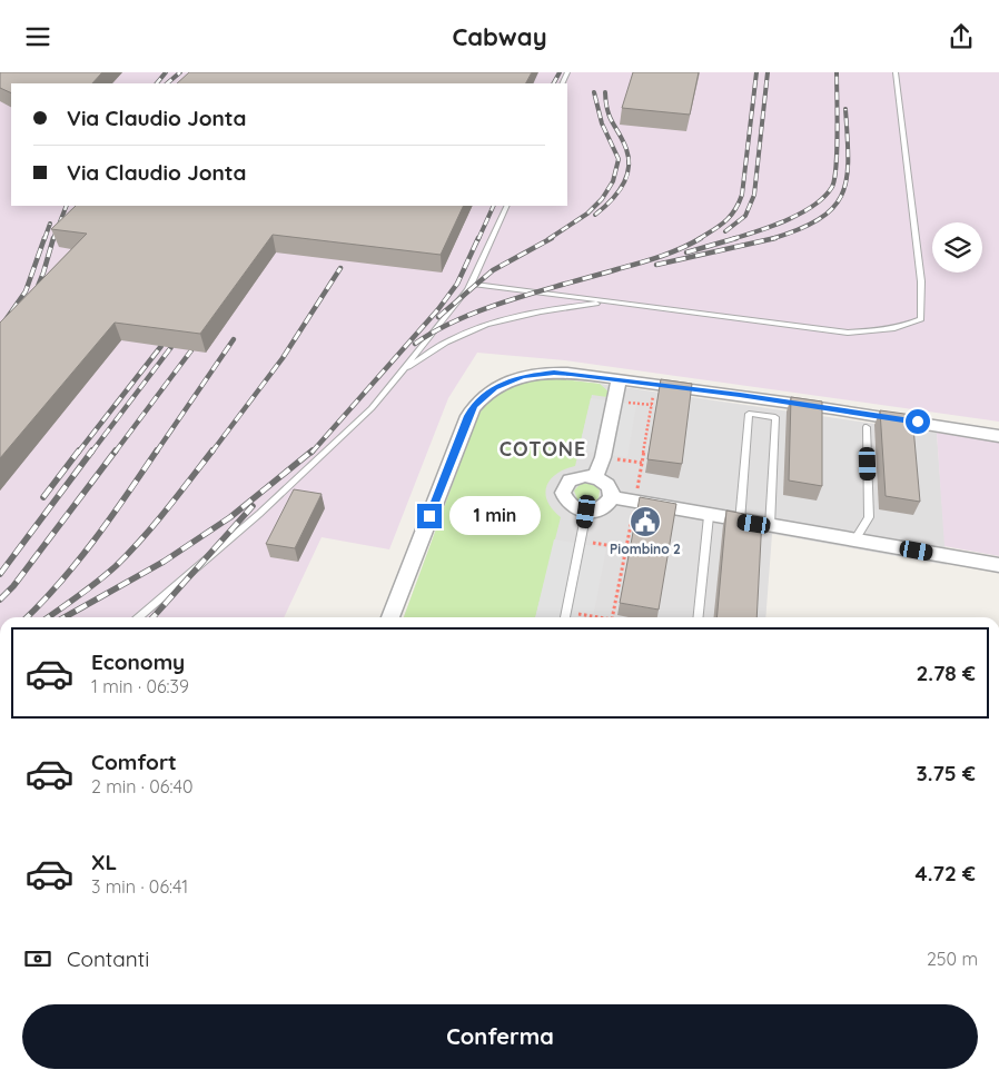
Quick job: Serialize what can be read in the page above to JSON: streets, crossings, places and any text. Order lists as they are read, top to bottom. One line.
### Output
{"districts":["COTONE"],"places":{"public building":["Piombino 2"]},"page":{"header":"Cabway","banner":["Via Claudio Jonta","Via Claudio Jonta"],"bubble":"1 min","list":[{"name":"Economy","note":"1 min · 06:39","value":"2.78 €"},{"name":"Comfort","note":"2 min · 06:40","value":"3.75 €"},{"name":"XL","note":"3 min · 06:41","value":"4.72 €"}],"pay":["Contanti","250 m"],"buttons":"Conferma"}}
